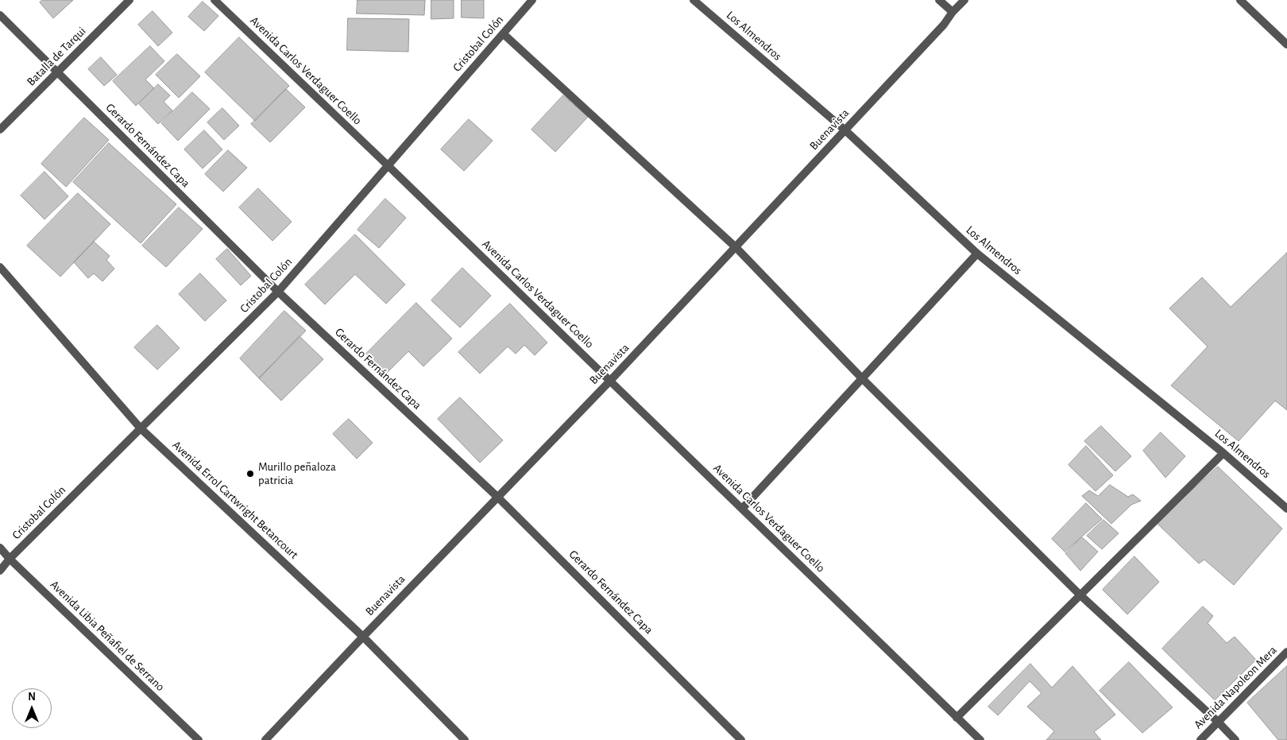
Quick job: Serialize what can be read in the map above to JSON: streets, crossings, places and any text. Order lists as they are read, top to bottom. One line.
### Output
{"streets":{"street":["Los Almendros","Cristobal Colón","Batalla de Tarqui","Avenida Carlos Verdaguer Coello","Buenavista","Gerardo Fernández Capa","Avenida Errol Cartwright Betancourt","Avenida Libia Peñafiel de Serrano","Avenida Napoleon Mera"]},"crossings":[["Los Almendros","Buenavista"],["Cristobal Colón","Avenida Carlos Verdaguer Coello"],["Cristobal Colón","Gerardo Fernández Capa"],["Cristobal Colón","Avenida Errol Cartwright Betancourt"],["Cristobal Colón","Avenida Libia Peñafiel de Serrano"],["Batalla de Tarqui","Gerardo Fernández Capa"],["Avenida Carlos Verdaguer Coello","Buenavista"],["Buenavista","Gerardo Fernández Capa"],["Buenavista","Avenida Errol Cartwright Betancourt"]],"places":["Murillo peñaloza patricia"],"north":"top"}
